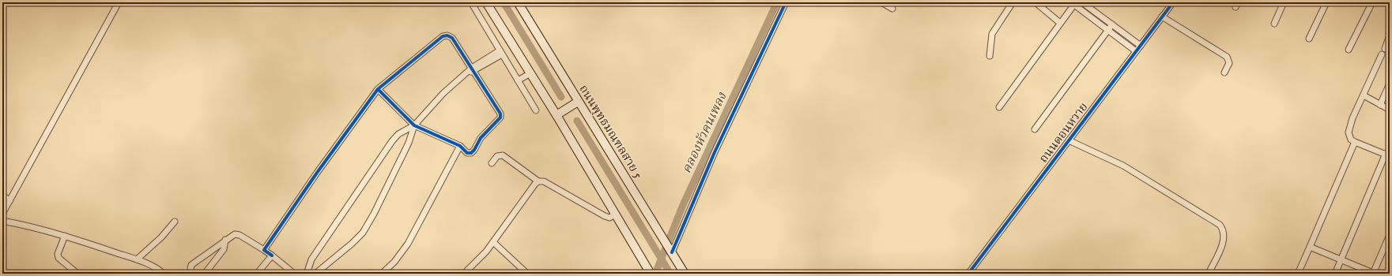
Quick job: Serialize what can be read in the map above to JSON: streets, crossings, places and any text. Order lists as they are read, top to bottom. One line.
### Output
{"streets":{"main road":["ถนนพุทธมณฑลสาย 5"],"street":["ถนนดอนหวาย"]},"water":["คลองหัวคนเพลง"]}
